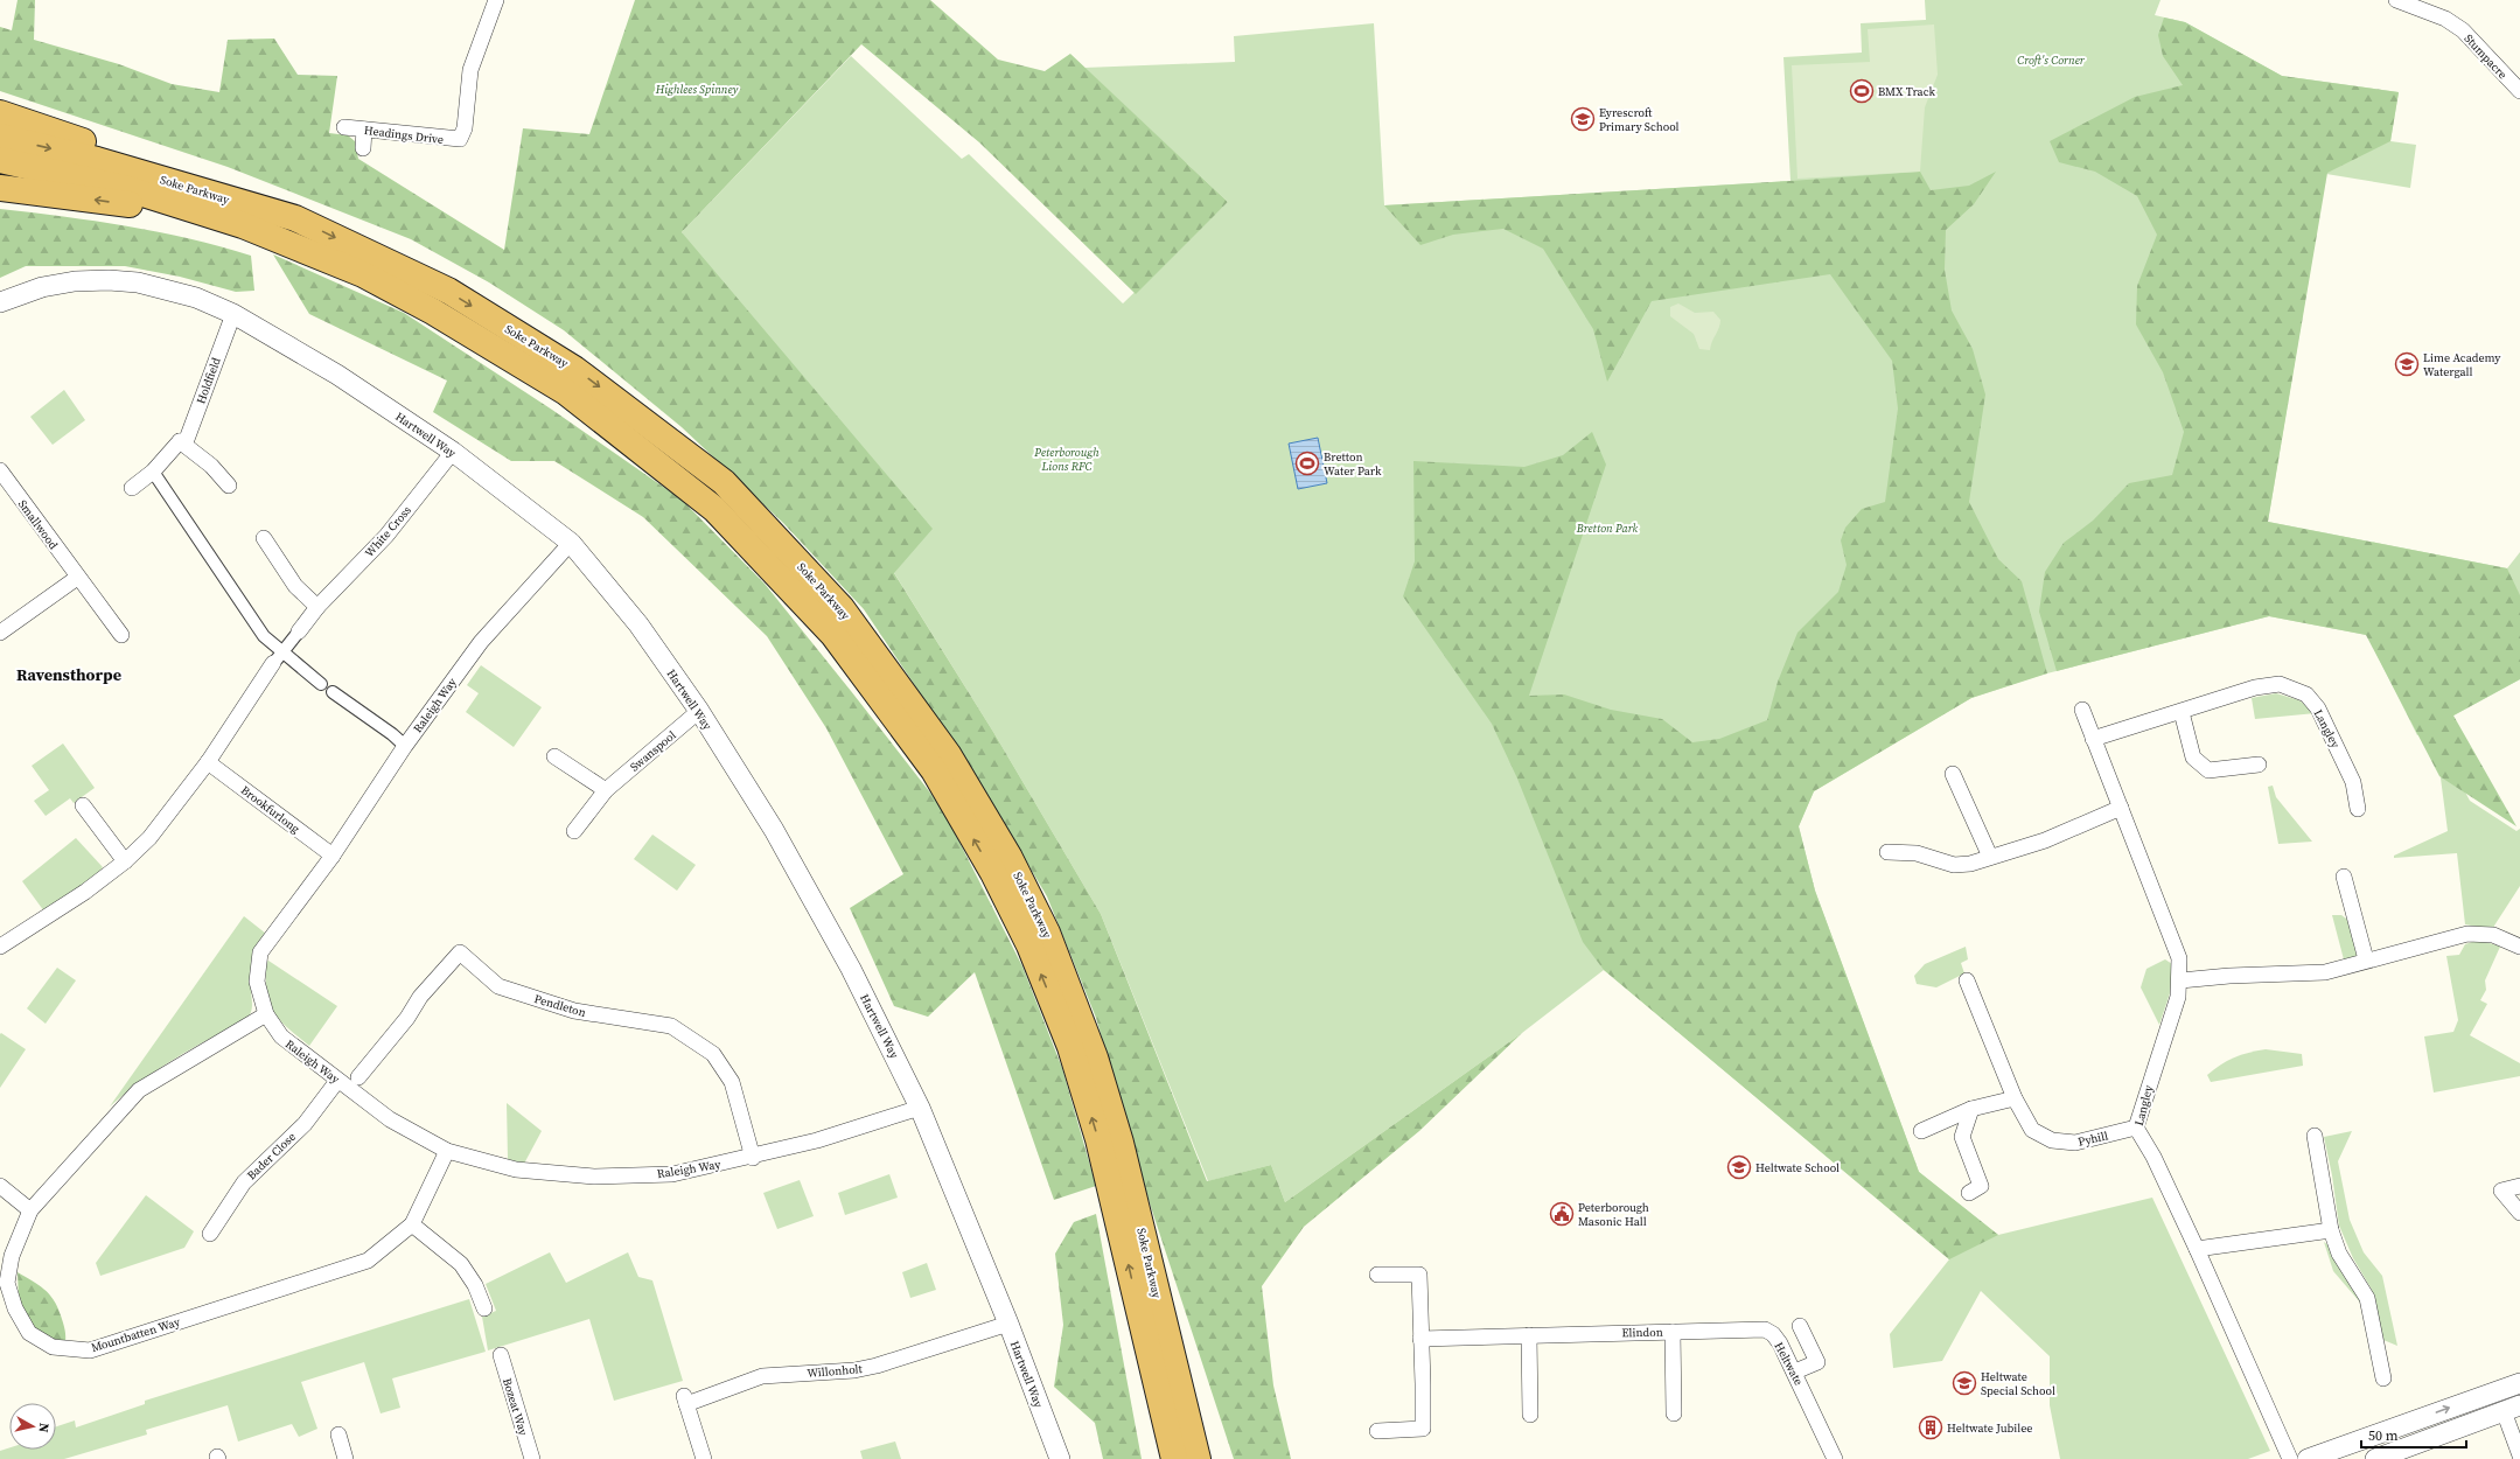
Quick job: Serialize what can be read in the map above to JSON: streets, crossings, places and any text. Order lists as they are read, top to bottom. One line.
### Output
{"streets":{"highway":["Soke Parkway"],"street":["Stumpacre","Headings Drive","Holdfield","Hartwell Way","Smallwood","White Cross","Raleigh Way","Langley","Swanspool","Brookfurlong","Pendleton","Pyhill","Bader Close","Elindon","Mountbatten Way","Heltwate","Willonholt","Bozeat Way"]},"crossings":[["Holdfield","Hartwell Way"],["Hartwell Way","White Cross"],["Hartwell Way","Raleigh Way"],["Hartwell Way","Swanspool"],["Hartwell Way","Willonholt"],["Raleigh Way","Brookfurlong"],["Raleigh Way","Pendleton"],["Raleigh Way","Bader Close"],["Raleigh Way","Mountbatten Way"],["Langley","Pyhill"],["Elindon","Heltwate"]],"districts":["Ravensthorpe"],"parks":["Croft's Corner","Highlees Spinney","Peterborough Lions RFC","Bretton Park"],"places":{"sports":["BMX Track","Bretton Water Park"],"school or university":["Eyrescroft Primary School","Lime Academy Watergall","Heltwate School","Heltwate Special School"],"public building":["Peterborough Masonic Hall"],"building":["Heltwate Jubilee"]},"scale_bar":"50 m","north":"right"}
